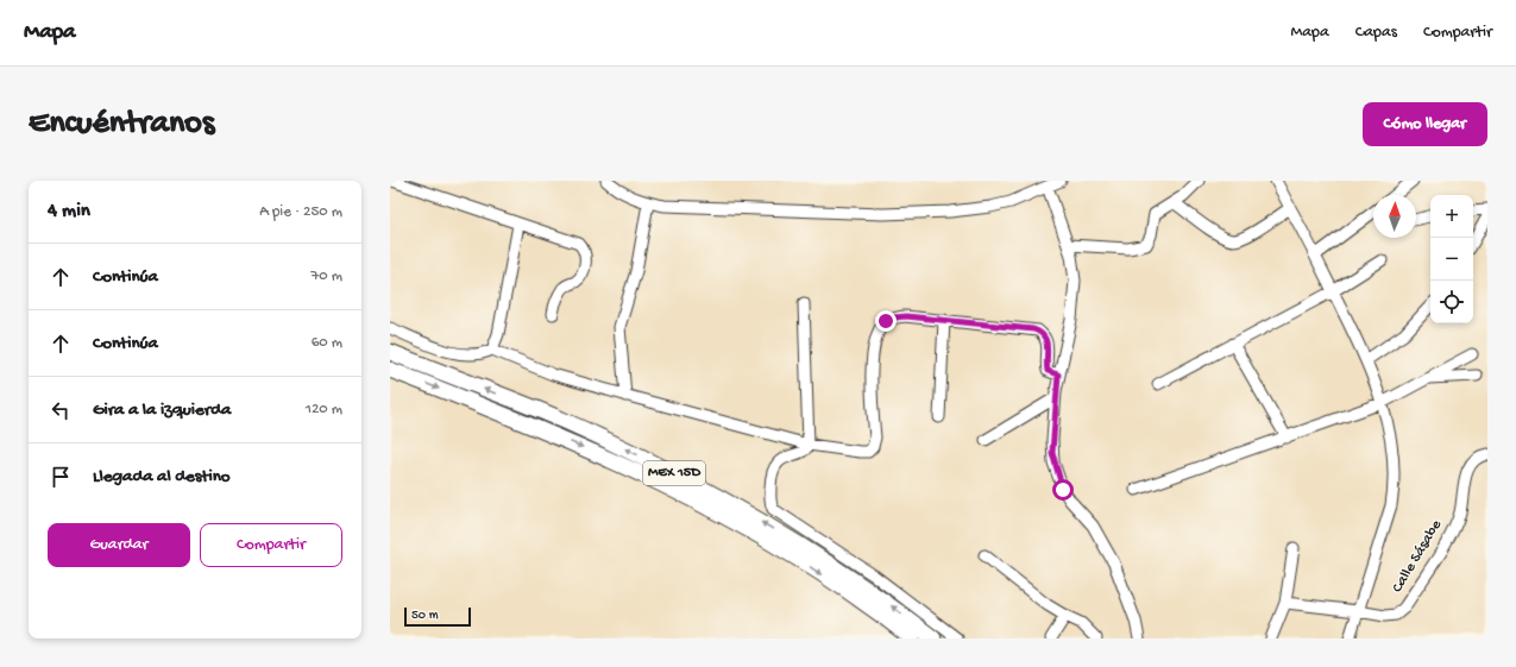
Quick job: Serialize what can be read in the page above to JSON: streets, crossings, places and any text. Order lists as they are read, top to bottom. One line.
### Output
{"streets":{"highway":["MEX 15D"],"street":["Calle Sásabe"]},"scale_bar":"50 m","north":"top","page":{"header":"Mapa","nav":["Mapa","Capas","Compartir"],"buttons":["Cómo llegar",["Guardar","Compartir"]],"title":"Encuéntranos","heading":["4 min","A pie · 250 m"],"map_buttons":["+","−"],"list":[["Continúa","70 m"],["Continúa","60 m"],["Gira a la izquierda","120 m"],"Llegada al destino"],"scale":"50 m"}}
